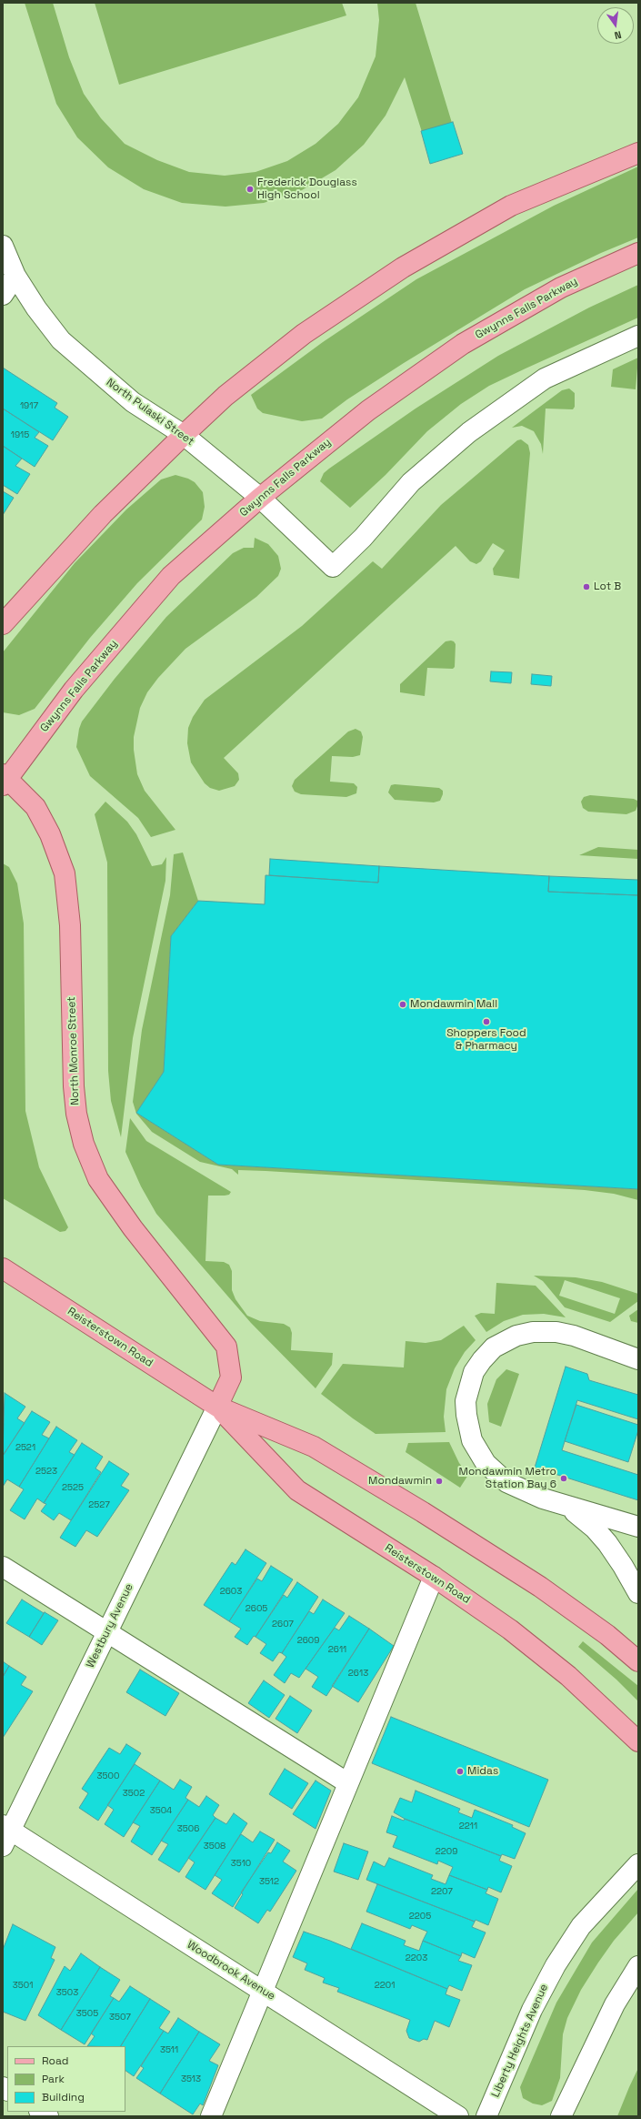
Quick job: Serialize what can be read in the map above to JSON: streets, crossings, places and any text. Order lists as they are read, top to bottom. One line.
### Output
{"streets":{"main road":["Gwynns Falls Parkway","North Monroe Street","Reisterstown Road"],"street":["North Pulaski Street","Westbury Avenue","Woodbrook Avenue","Liberty Heights Avenue"]},"crossings":[["Gwynns Falls Parkway","North Pulaski Street"],["Gwynns Falls Parkway","North Monroe Street"],["North Monroe Street","Reisterstown Road"],["North Monroe Street","Westbury Avenue"],["Reisterstown Road","Westbury Avenue"],["Westbury Avenue","Woodbrook Avenue"]],"places":["Frederick Douglass High School","Lot B","Mondawmin Mall","Shoppers Food & Pharmacy","Mondawmin Metro Station Bay 6","Mondawmin","Midas"],"house_numbers":["1917","1915","2521","2523","2525","2527","2603","2605","2607","2609","2611","2613","3500","3502","3504","2211","3506","3508","2209","3510","3512","2207","2205","2203","3501","2201","3503","3505","3507","3511","3513"],"legend":["Road","Park","Building"],"north":"bottom"}
